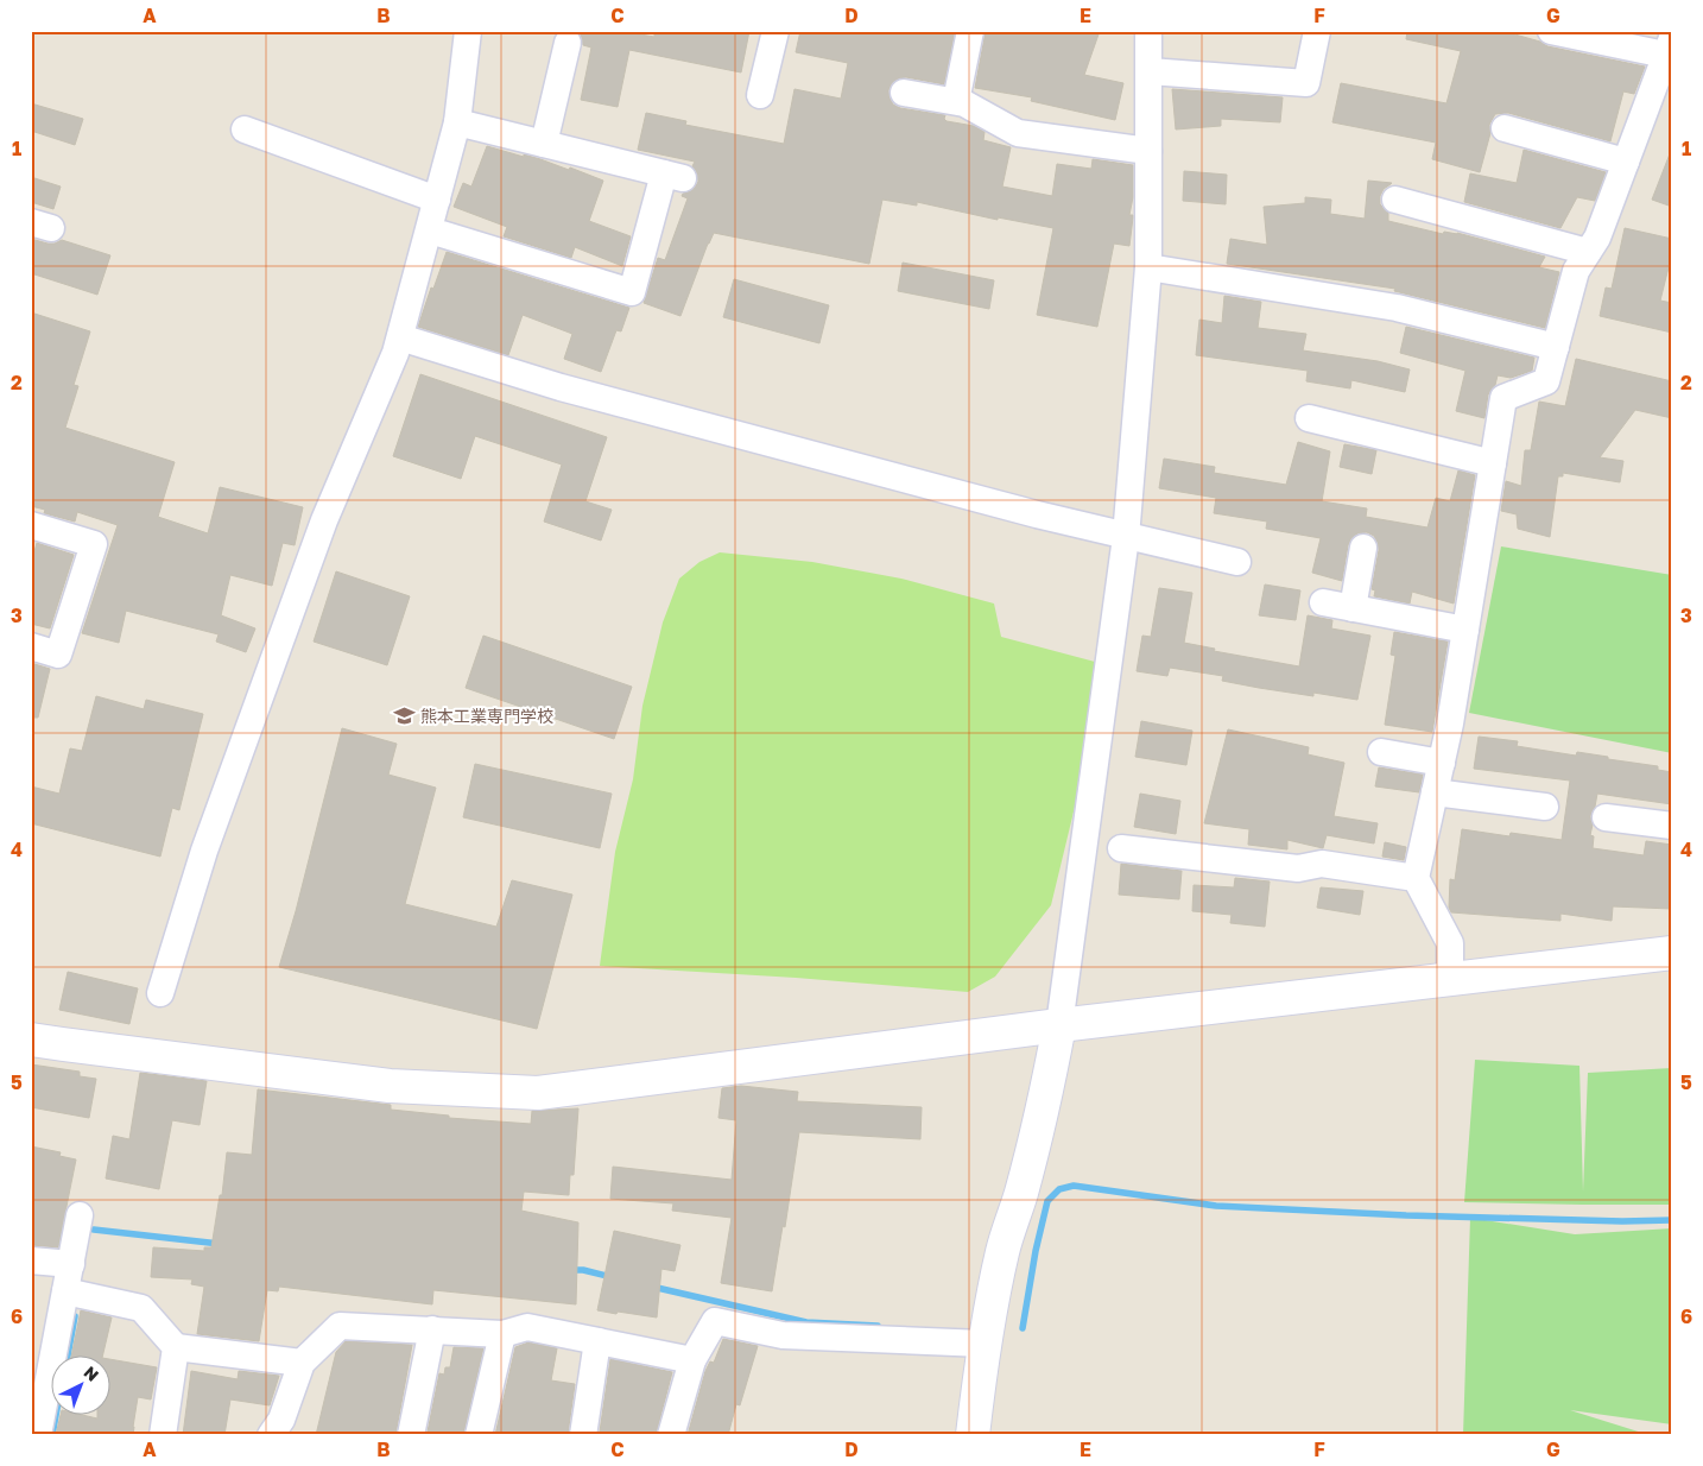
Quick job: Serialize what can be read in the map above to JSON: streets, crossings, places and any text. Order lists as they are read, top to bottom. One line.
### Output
{"places":{"school or university":["熊本工業専門学校"]},"north":"top right","grid":{"columns":["A","B","C","D","E","F","G"],"rows":["1","2","3","4","5","6"]}}
